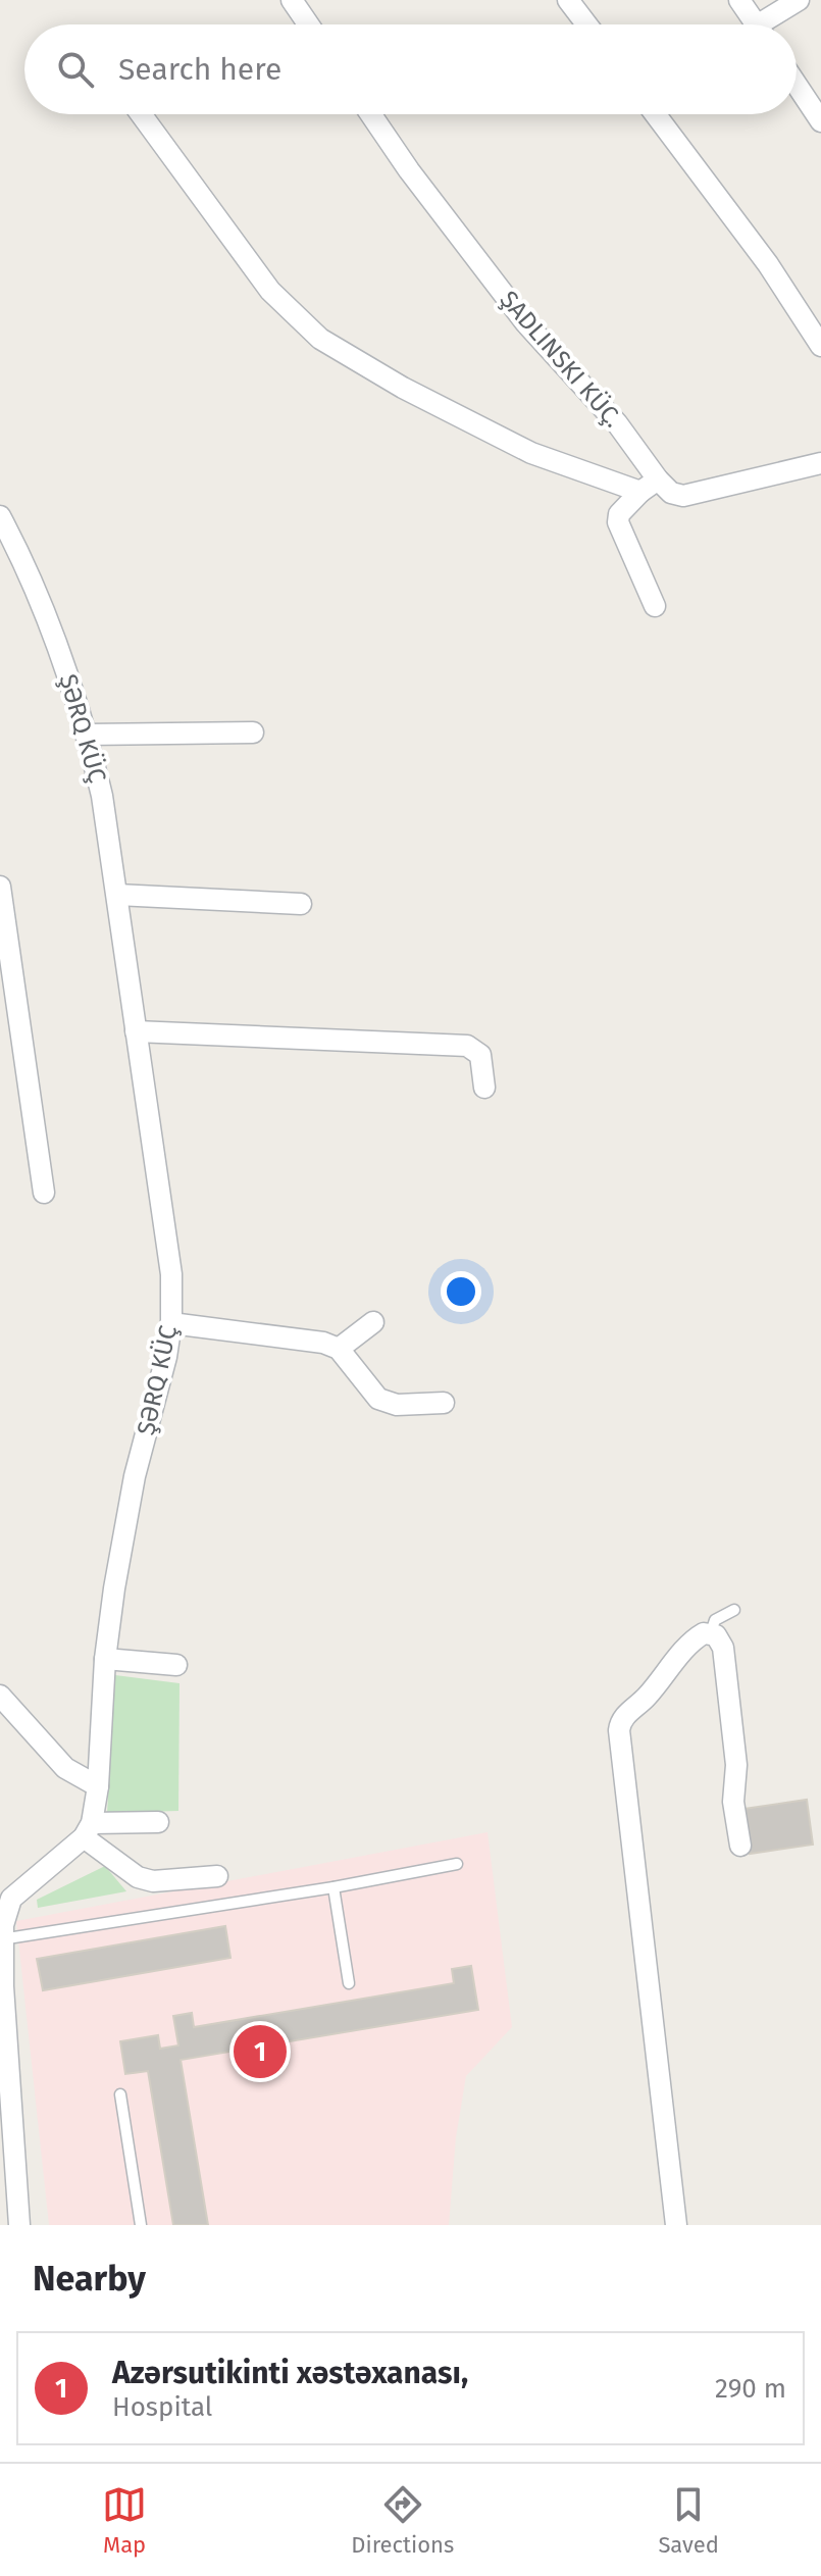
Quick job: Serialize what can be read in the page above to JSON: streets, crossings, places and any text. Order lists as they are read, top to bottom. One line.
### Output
{"streets":{"street":["ŞADLINSKI KÜÇ.","ŞƏRQ KÜÇ"]},"page":{"search":"Search here","pins":"1","heading":"Nearby","list":[{"mark":"1","name":"Azərsutikinti xəstəxanası,","note":"Hospital","value":"290 m"}],"nav":["Map","Directions","Saved"]}}
